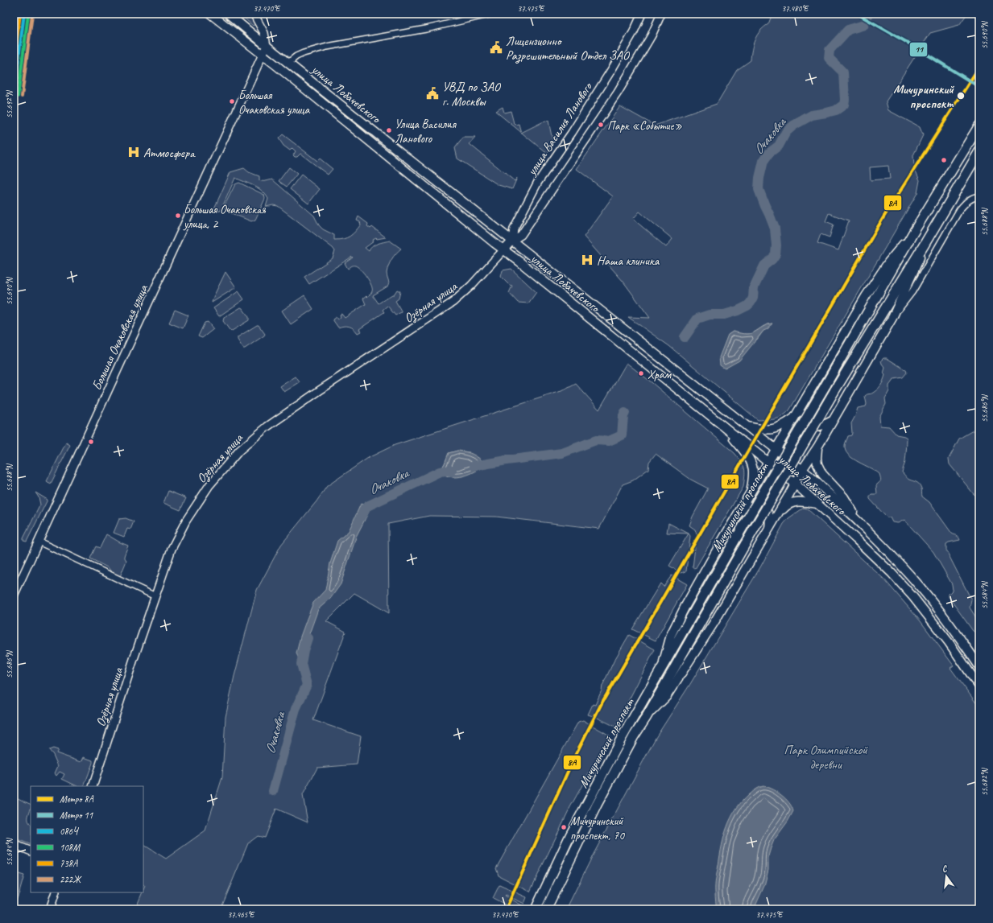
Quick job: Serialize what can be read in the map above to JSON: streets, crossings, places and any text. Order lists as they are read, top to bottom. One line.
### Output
{"streets":{"main road":["улица Лобачевского","Мичуринский проспект"],"street":["улица Василия Ланового","Озёрная улица","Большая Очаковская улица"]},"crossings":[["улица Лобачевского","улица Василия Ланового"],["улица Лобачевского","Озёрная улица"],["улица Лобачевского","Большая Очаковская улица"],["улица Василия Ланового","Озёрная улица"]],"water":["Очаковка"],"parks":["Парк Олимпийской деревни"],"places":{"public building":["Лицензионно Разрешительный Отдел ЗАО","УВД по ЗАО г. Москвы"],"other":["Мичуринский проспект","Большая Очаковская улица","Парк «Событие»","Улица Василия Ланового","Большая Очаковская улица, 2","Храм","Мичуринский проспект, 70"],"hospital":["Атмосфера","Наша клиника"]},"lines":["metro line 11","transit line 086Ч","transit line 738А","transit line 108М","transit line 222Ж","metro line 8А"],"legend":["Метро 8А","Метро 11","086Ч","108М","738А","222Ж"],"north":"top","coordinates":["37.470°E","37.475°E","37.480°E","55.690°N","55.692°N","55.688°N","55.686°N","55.684°N","55.682°N","37.465°E"]}
